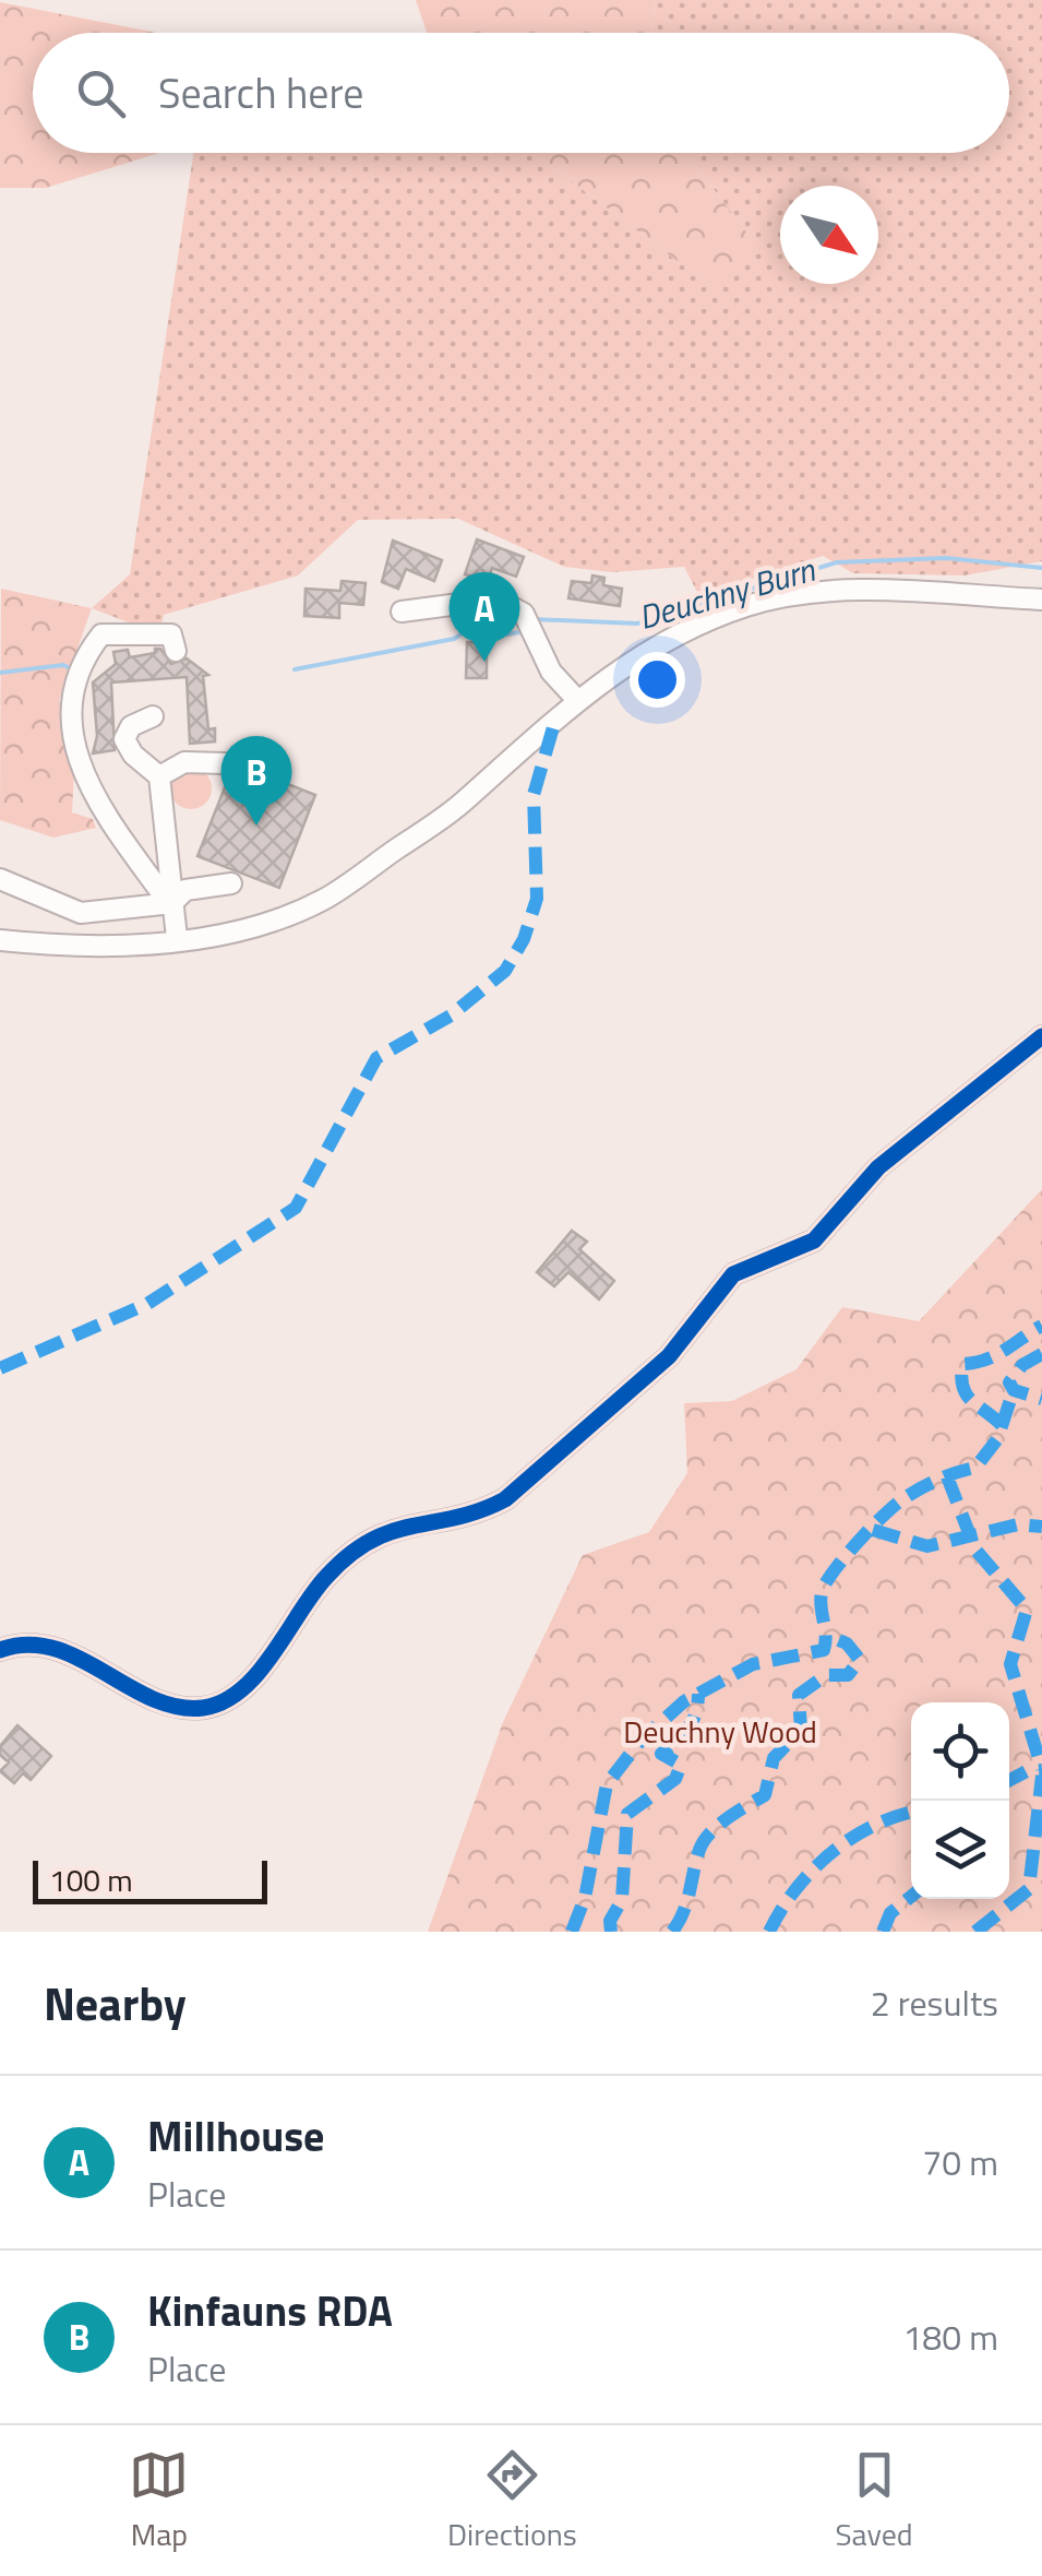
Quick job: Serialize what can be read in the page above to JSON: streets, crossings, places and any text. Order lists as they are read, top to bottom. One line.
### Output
{"water":["Deuchny Burn"],"parks":["Deuchny Wood"],"scale_bar":"100 m","north":"bottom right","page":{"search":"Search here","pins":["A","B"],"scale":"100 m","heading":["Nearby","2 results"],"list":[{"mark":"A","name":"Millhouse","note":"Place","value":"70 m"},{"mark":"B","name":"Kinfauns RDA","note":"Place","value":"180 m"}],"nav":["Map","Directions","Saved"]}}
